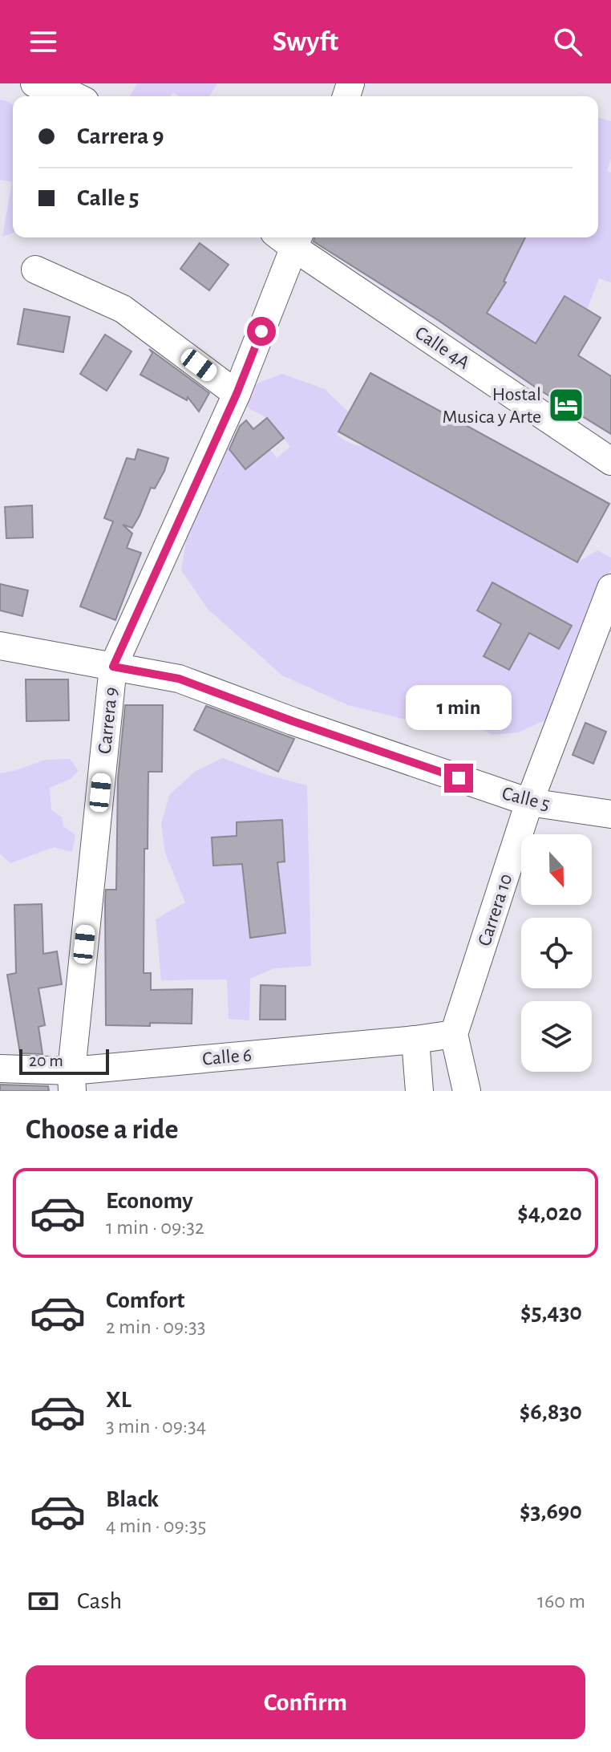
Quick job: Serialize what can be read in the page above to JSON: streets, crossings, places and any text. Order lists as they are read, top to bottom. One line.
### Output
{"streets":{"street":["Calle 4A","Carrera 9","Calle 5","Carrera 10","Calle 6"]},"crossings":[["Calle 4A","Carrera 9"],["Carrera 9","Calle 5"],["Carrera 9","Calle 6"],["Calle 5","Carrera 10"],["Carrera 10","Calle 6"]],"places":{"hotel":["Hostal Musica y Arte"]},"scale_bar":"20 m","north":"bottom","page":{"header":"Swyft","banner":["Carrera 9","Calle 5"],"bubble":"1 min","scale":"20 m","heading":"Choose a ride","list":[{"name":"Economy","note":"1 min · 09:32","value":"$4,020"},{"name":"Comfort","note":"2 min · 09:33","value":"$5,430"},{"name":"XL","note":"3 min · 09:34","value":"$6,830"},{"name":"Black","note":"4 min · 09:35","value":"$3,690"}],"pay":["Cash","160 m"],"buttons":"Confirm"}}
